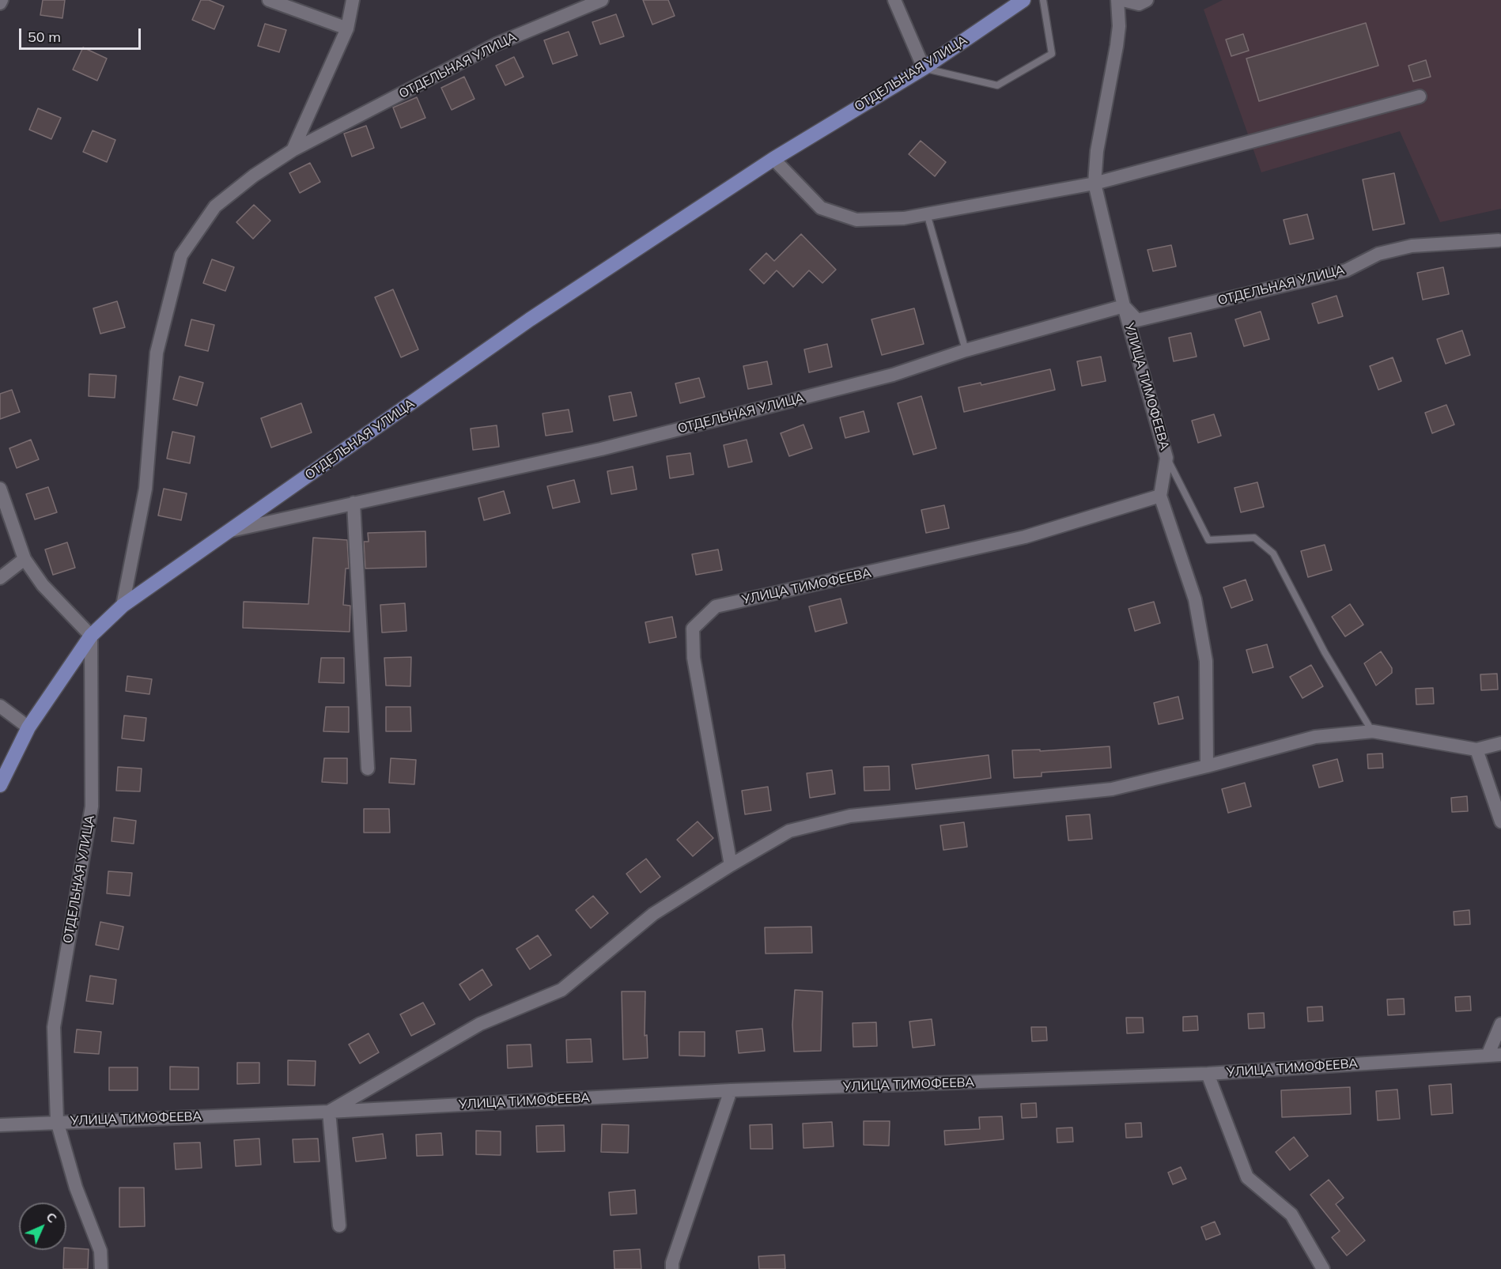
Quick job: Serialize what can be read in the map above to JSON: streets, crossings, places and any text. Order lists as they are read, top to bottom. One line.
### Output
{"streets":{"main road":["ОТДЕЛЬНАЯ УЛИЦА"],"street":["УЛИЦА ТИМОФЕЕВА"]},"crossings":[["ОТДЕЛЬНАЯ УЛИЦА","УЛИЦА ТИМОФЕЕВА"]],"scale_bar":"50 m","north":"top right"}
